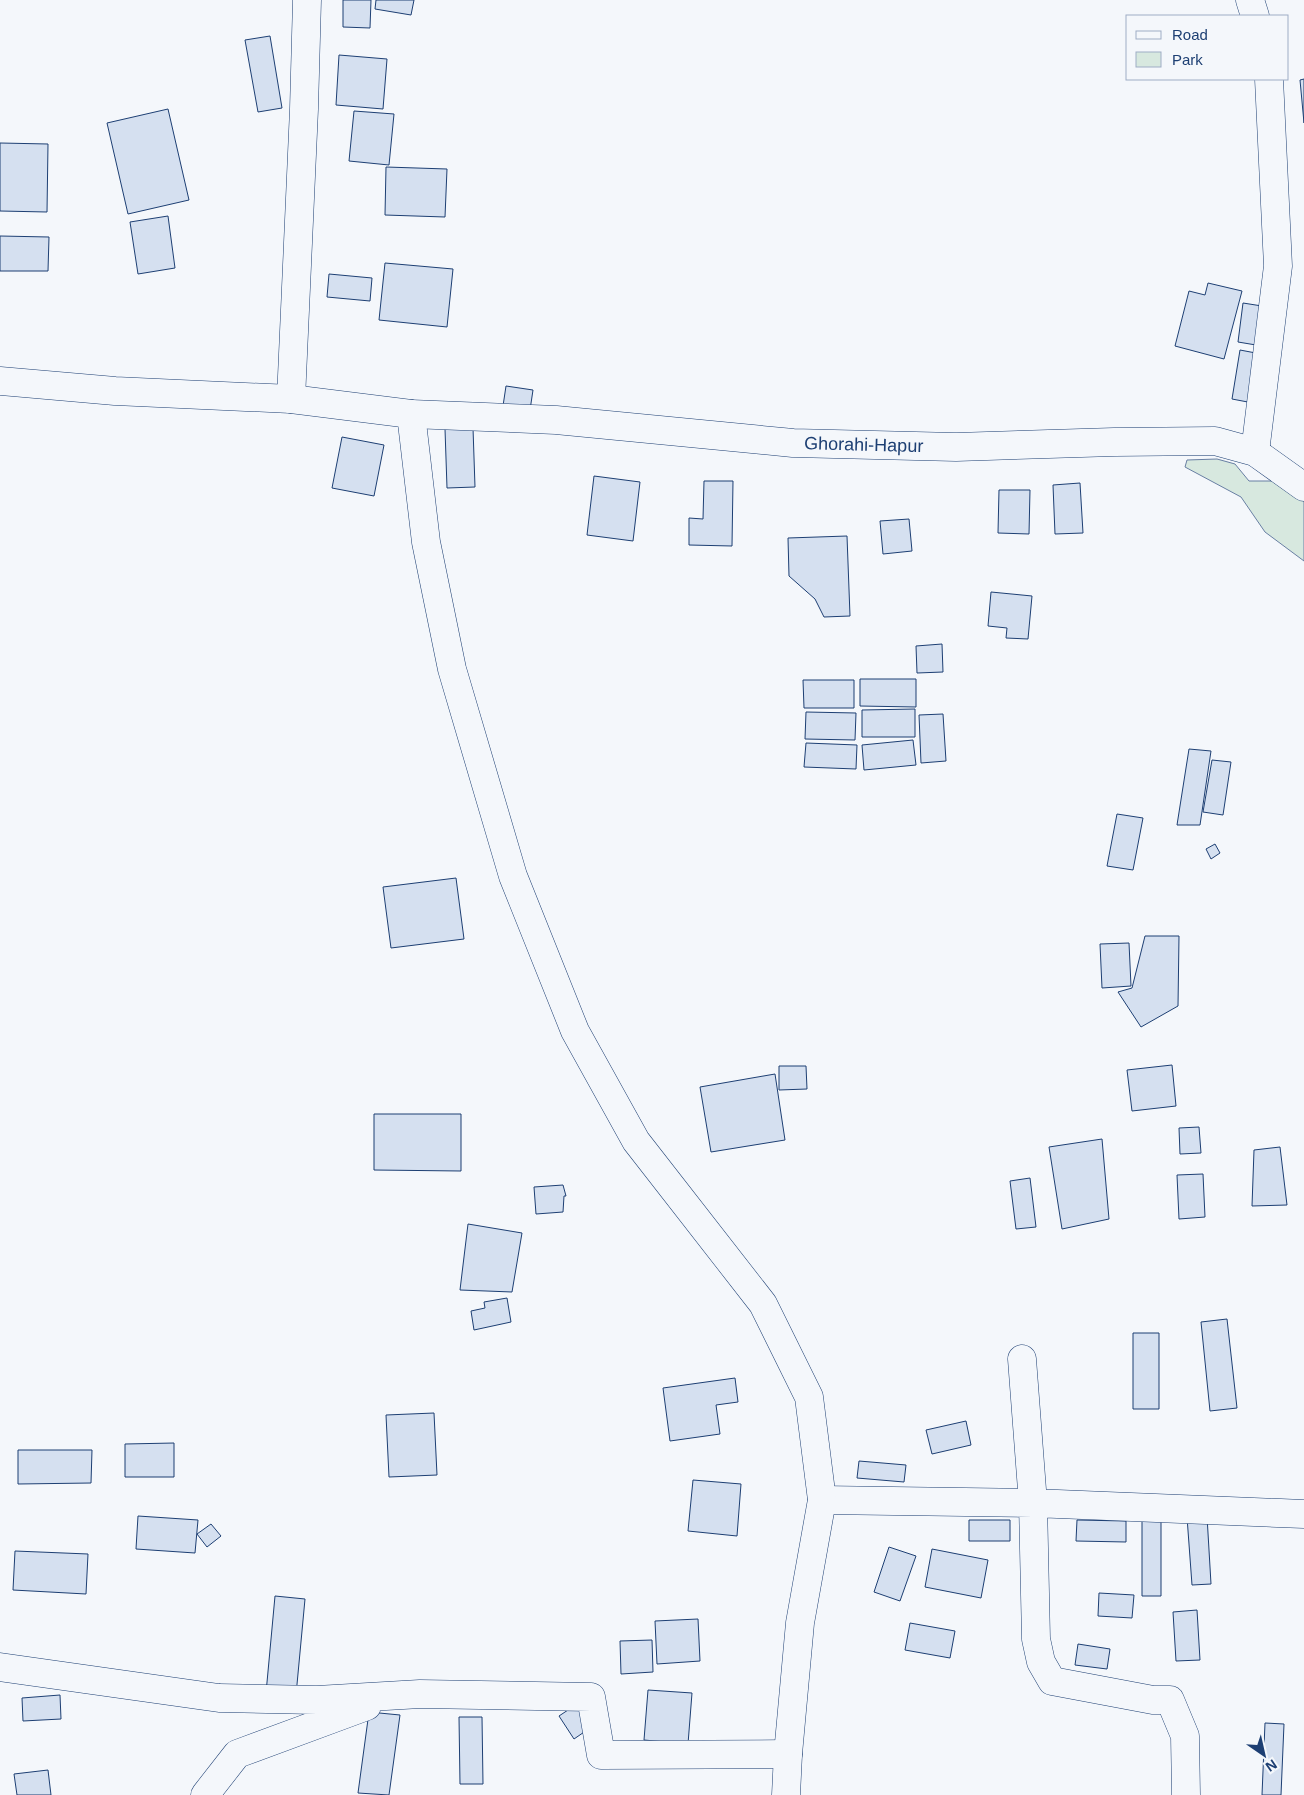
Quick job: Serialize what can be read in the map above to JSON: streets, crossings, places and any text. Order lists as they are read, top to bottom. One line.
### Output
{"streets":{"street":["Ghorahi-Hapur"]},"legend":["Road","Park"],"north":"bottom right"}
